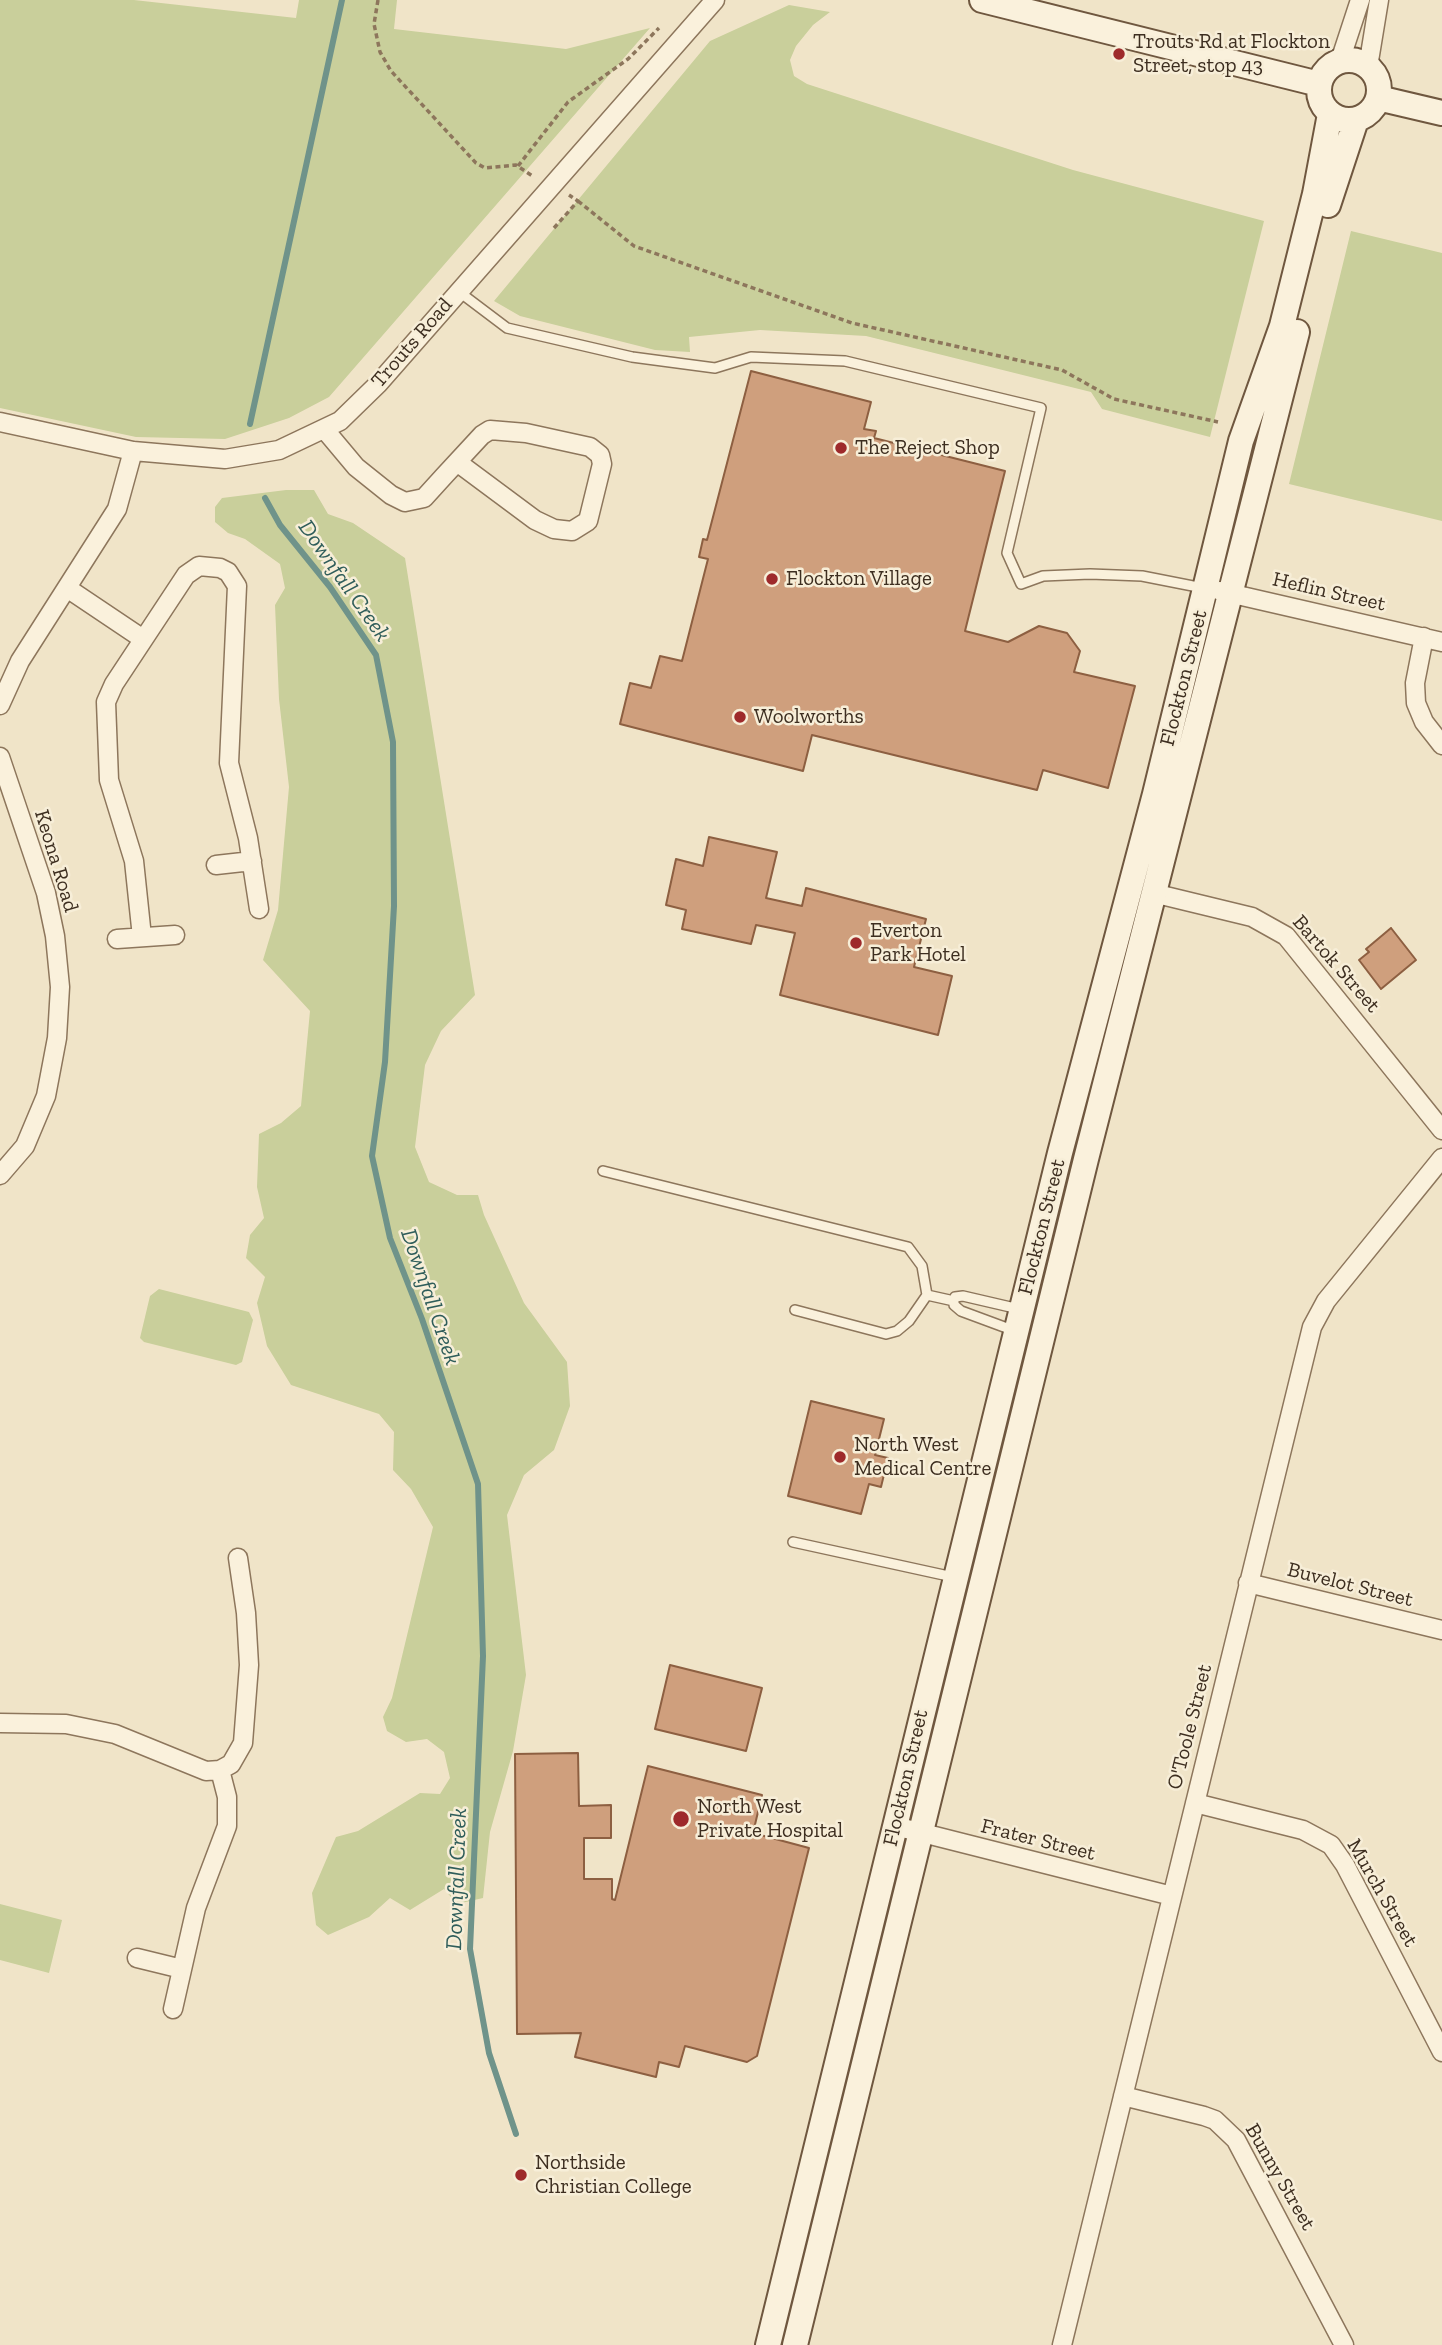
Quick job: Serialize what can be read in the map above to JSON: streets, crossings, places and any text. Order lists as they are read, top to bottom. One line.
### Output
{"streets":{"street":["Trouts Road","Heflin Street","Flockton Street","Keona Road","Bartok Street","Buvelot Street","O'Toole Street","Frater Street","Murch Street","Bunny Street"]},"crossings":[["Heflin Street","Flockton Street"],["Flockton Street","Bartok Street"],["Flockton Street","Frater Street"],["Buvelot Street","O'Toole Street"],["O'Toole Street","Frater Street"],["O'Toole Street","Murch Street"],["O'Toole Street","Bunny Street"]],"water":["Downfall Creek"],"places":["Trouts Rd at Flockton Street, stop 43","The Reject Shop","Flockton Village","Woolworths","Everton Park Hotel","North West Medical Centre","North West Private Hospital","Northside Christian College"]}
